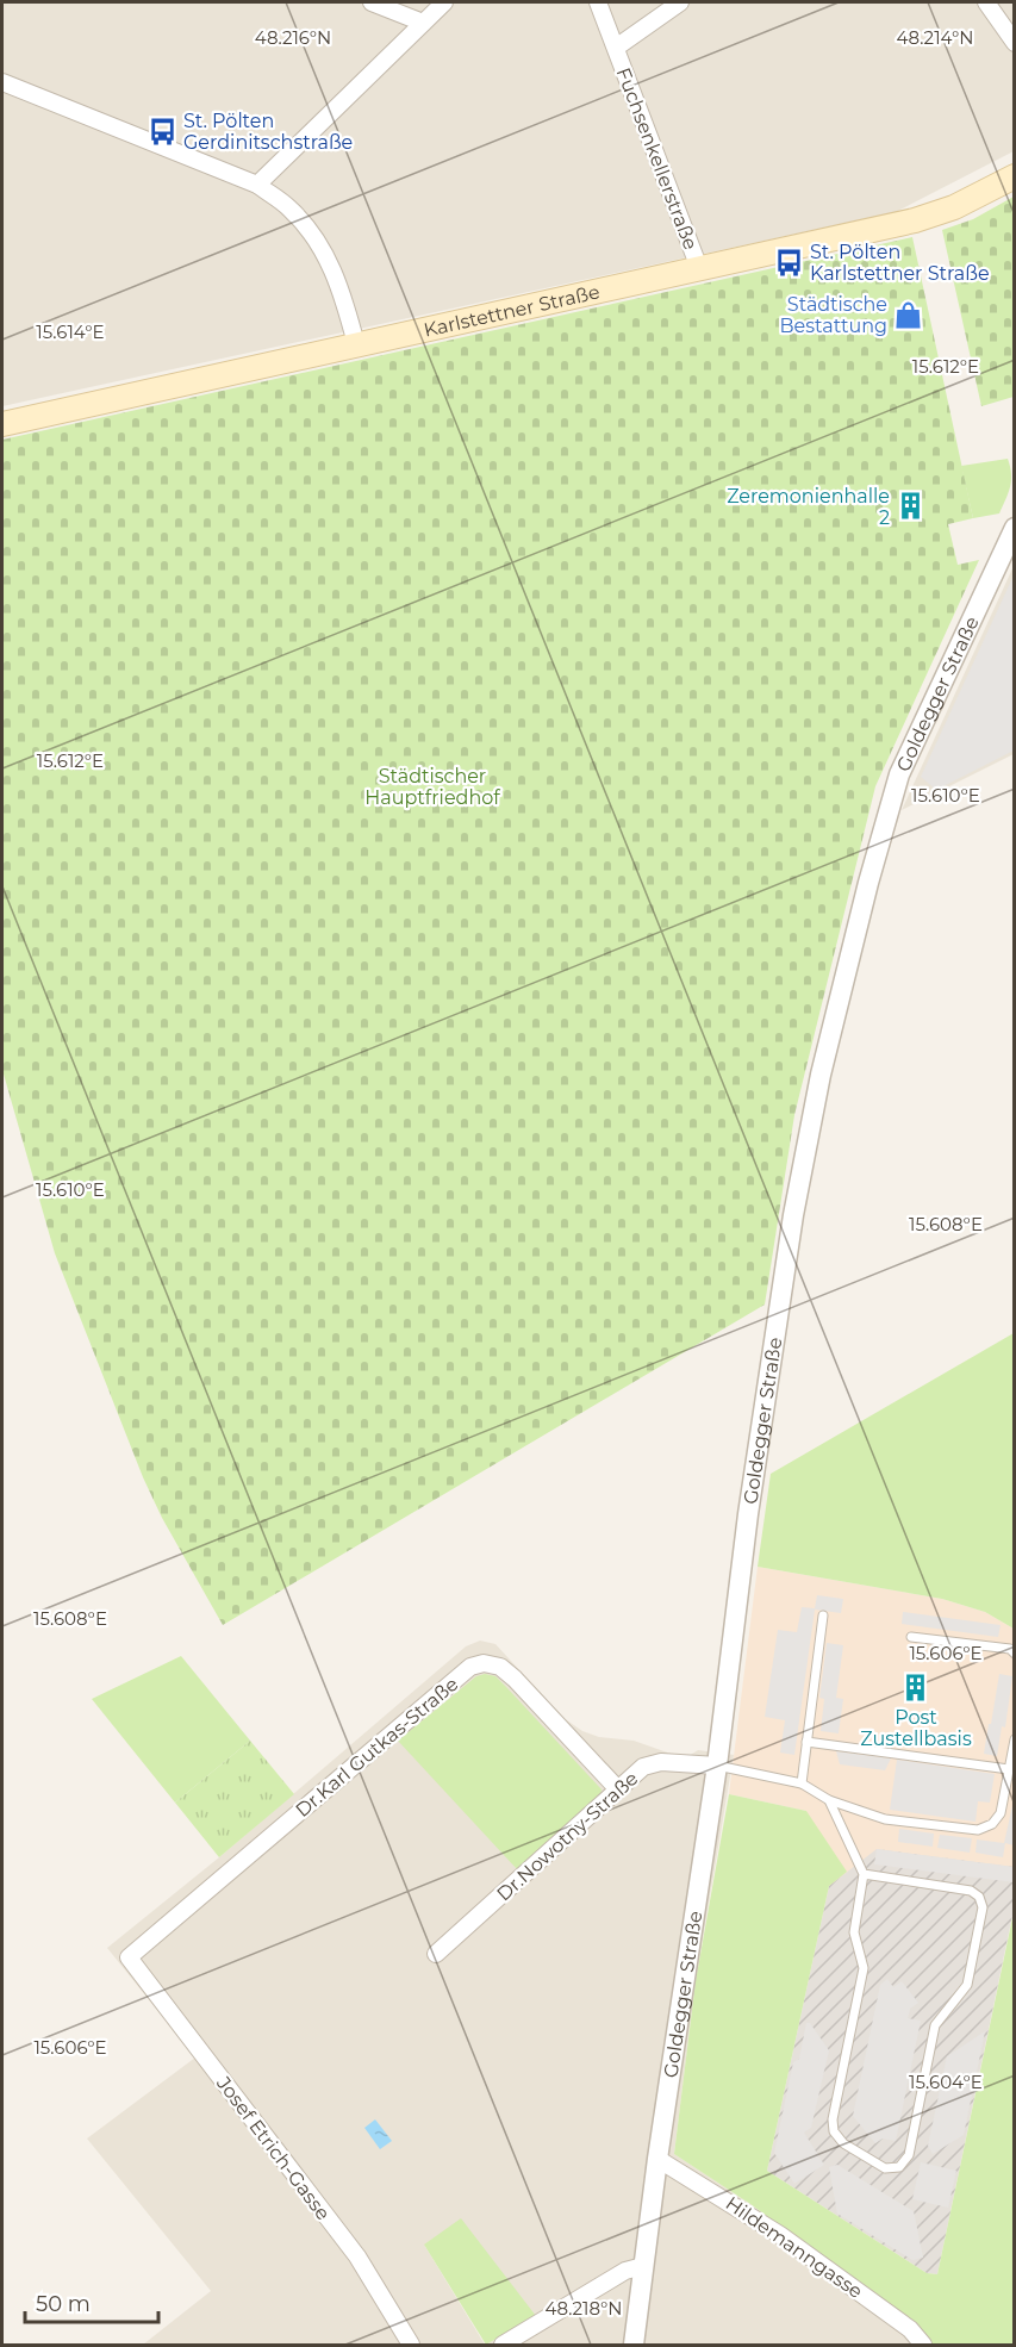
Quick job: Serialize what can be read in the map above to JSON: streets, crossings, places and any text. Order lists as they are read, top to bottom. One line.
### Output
{"streets":{"main road":["Karlstettner Straße"],"street":["Fuchsenkellerstraße","Goldegger Straße","Dr.Karl Gutkas-Straße","Dr.Nowotny-Straße","Josef Etrich-Gasse","Hildemanngasse"]},"crossings":[["Fuchsenkellerstraße","Karlstettner Straße"],["Goldegger Straße","Dr.Nowotny-Straße"],["Goldegger Straße","Hildemanngasse"],["Dr.Karl Gutkas-Straße","Dr.Nowotny-Straße"],["Dr.Karl Gutkas-Straße","Josef Etrich-Gasse"]],"parks":["Städtischer Hauptfriedhof"],"places":{"bus stop":["St. Pölten Gerdinitschstraße","St. Pölten Karlstettner Straße"],"shop":["Städtische Bestattung"],"building":["Zeremonienhalle 2","Post Zustellbasis"]},"scale_bar":"50 m","coordinates":["48.216°N","48.214°N","15.614°E","15.612°E","15.610°E","15.608°E","15.606°E","15.604°E","48.218°N"]}
